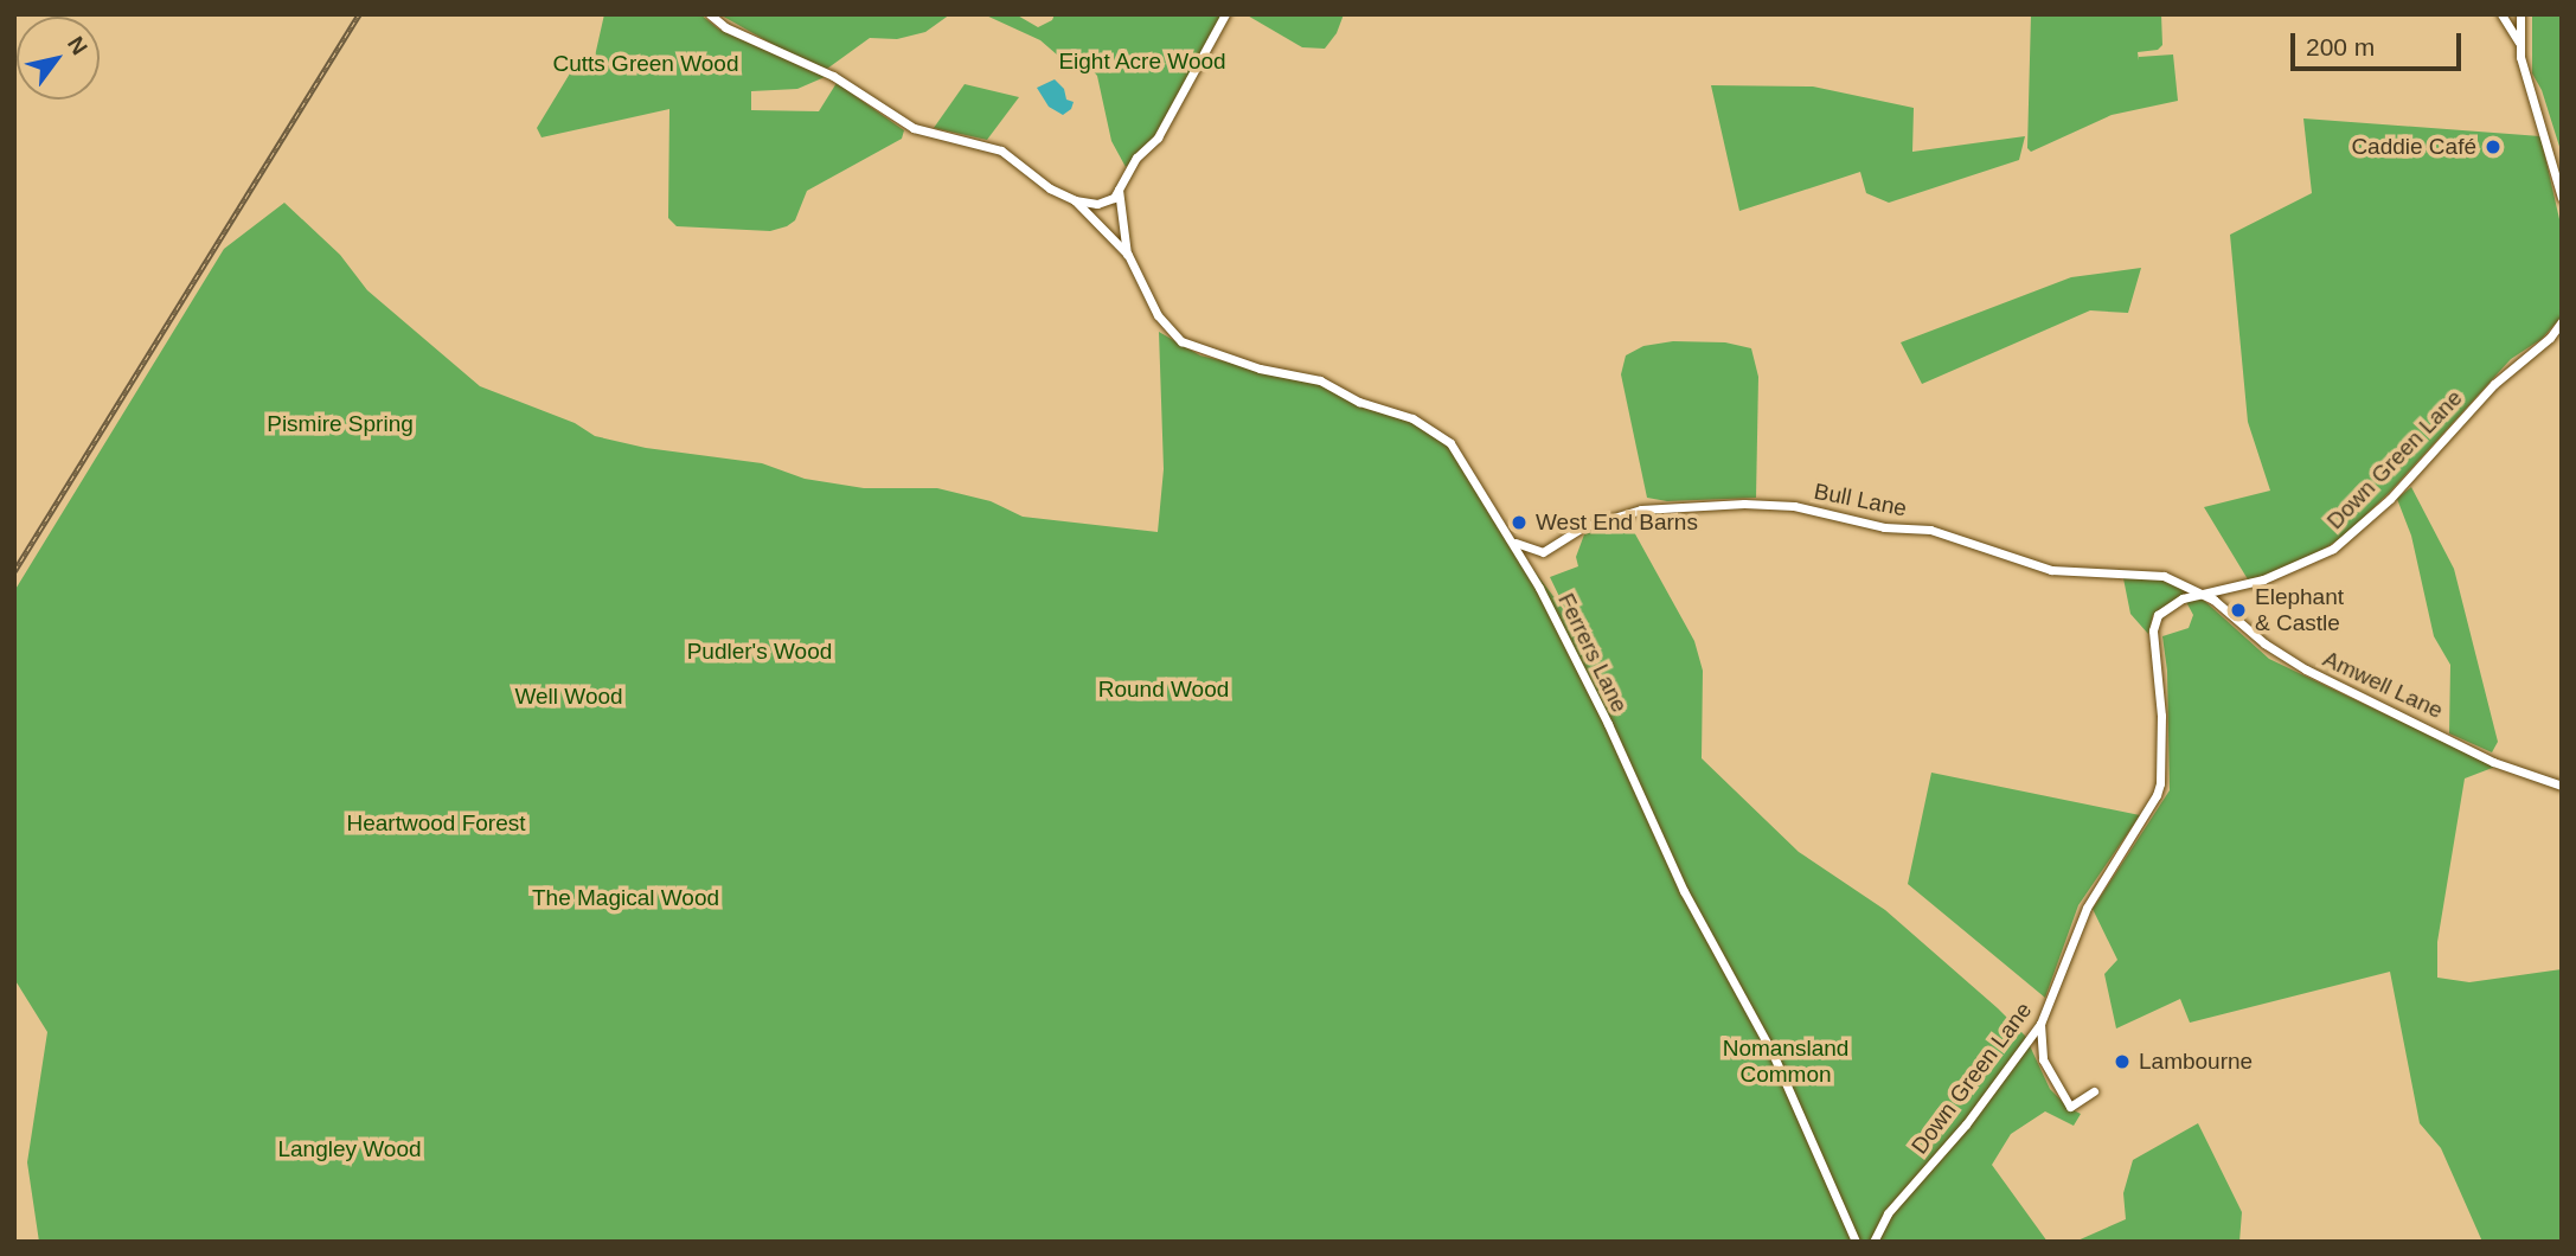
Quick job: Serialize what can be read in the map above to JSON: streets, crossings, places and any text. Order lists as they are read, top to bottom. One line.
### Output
{"streets":{"street":["Down Green Lane","Bull Lane","Ferrers Lane","Amwell Lane"]},"crossings":[["Down Green Lane","Bull Lane"],["Down Green Lane","Amwell Lane"],["Bull Lane","Ferrers Lane"],["Bull Lane","Amwell Lane"]],"parks":["Eight Acre Wood","Cutts Green Wood","Pismire Spring","Pudler's Wood","Round Wood","Well Wood","Heartwood Forest","The Magical Wood","Nomansland Common","Langley Wood"],"places":["Caddie Café","West End Barns","Elephant & Castle","Lambourne"],"scale_bar":"200 m","north":"top right"}
